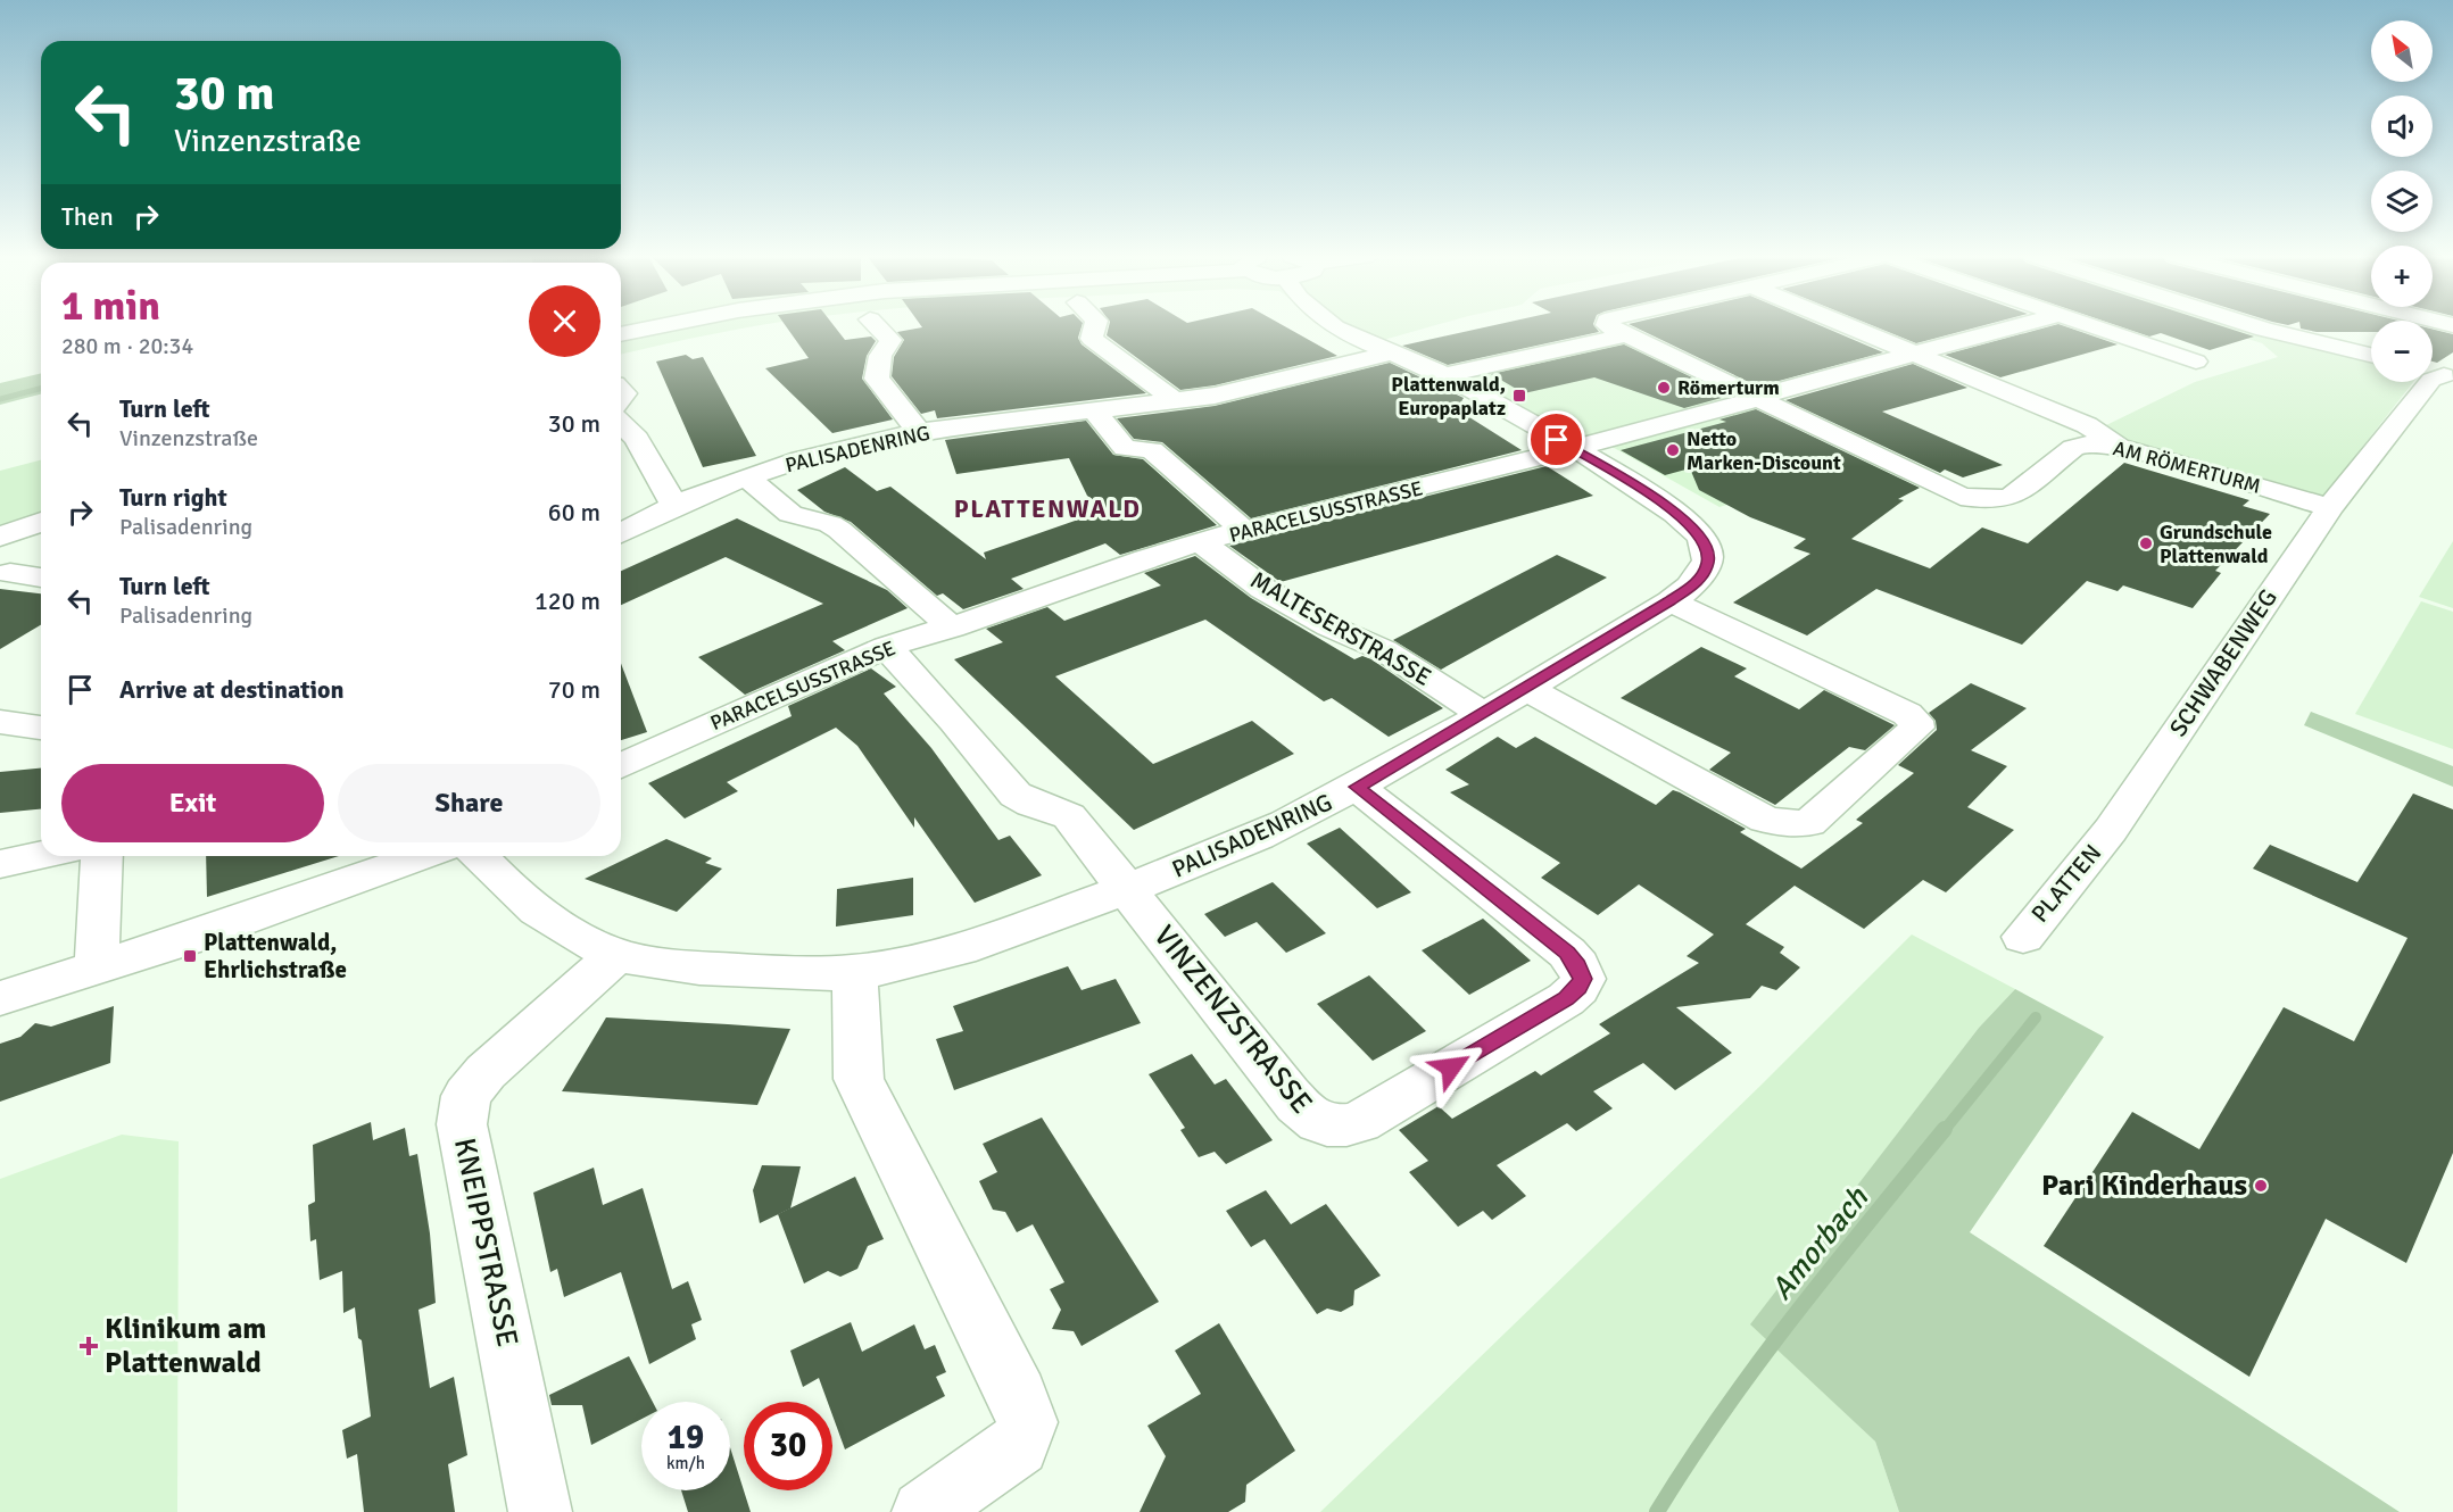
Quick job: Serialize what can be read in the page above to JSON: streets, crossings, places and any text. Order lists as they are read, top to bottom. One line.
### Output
{"streets":{"street":["PALISADENRING","AM RÖMERTURM","PARACELSUSSTRASSE","MALTESERSTRASSE","SCHWABENWEG","PLATTEN","VINZENZSTRASSE","KNEIPPSTRASSE"]},"crossings":[["PALISADENRING","PARACELSUSSTRASSE"],["PALISADENRING","MALTESERSTRASSE"],["PALISADENRING","VINZENZSTRASSE"],["PALISADENRING","KNEIPPSTRASSE"],["AM RÖMERTURM","PARACELSUSSTRASSE"],["AM RÖMERTURM","SCHWABENWEG"],["PARACELSUSSTRASSE","MALTESERSTRASSE"],["SCHWABENWEG","PLATTEN"]],"districts":["PLATTENWALD"],"water":["Amorbach"],"places":{"other":["Römerturm","Netto Marken-Discount","Grundschule Plattenwald","Pari Kinderhaus"],"transit":["Plattenwald, Europaplatz","Plattenwald, Ehrlichstraße"],"health":["Klinikum am Plattenwald"]},"north":"top left","page":{"map_buttons":["+","−"],"turn":["30 m","Vinzenzstraße"],"then":"Then","heading":["1 min","280 m · 20:34"],"list":[{"name":"Turn left","note":"Vinzenzstraße","value":"30 m"},{"name":"Turn right","note":"Palisadenring","value":"60 m"},{"name":"Turn left","note":"Palisadenring","value":"120 m"},{"name":"Arrive at destination","value":"70 m"}],"buttons":["Exit","Share"],"speed":"19 km/h","limit":"30"}}
